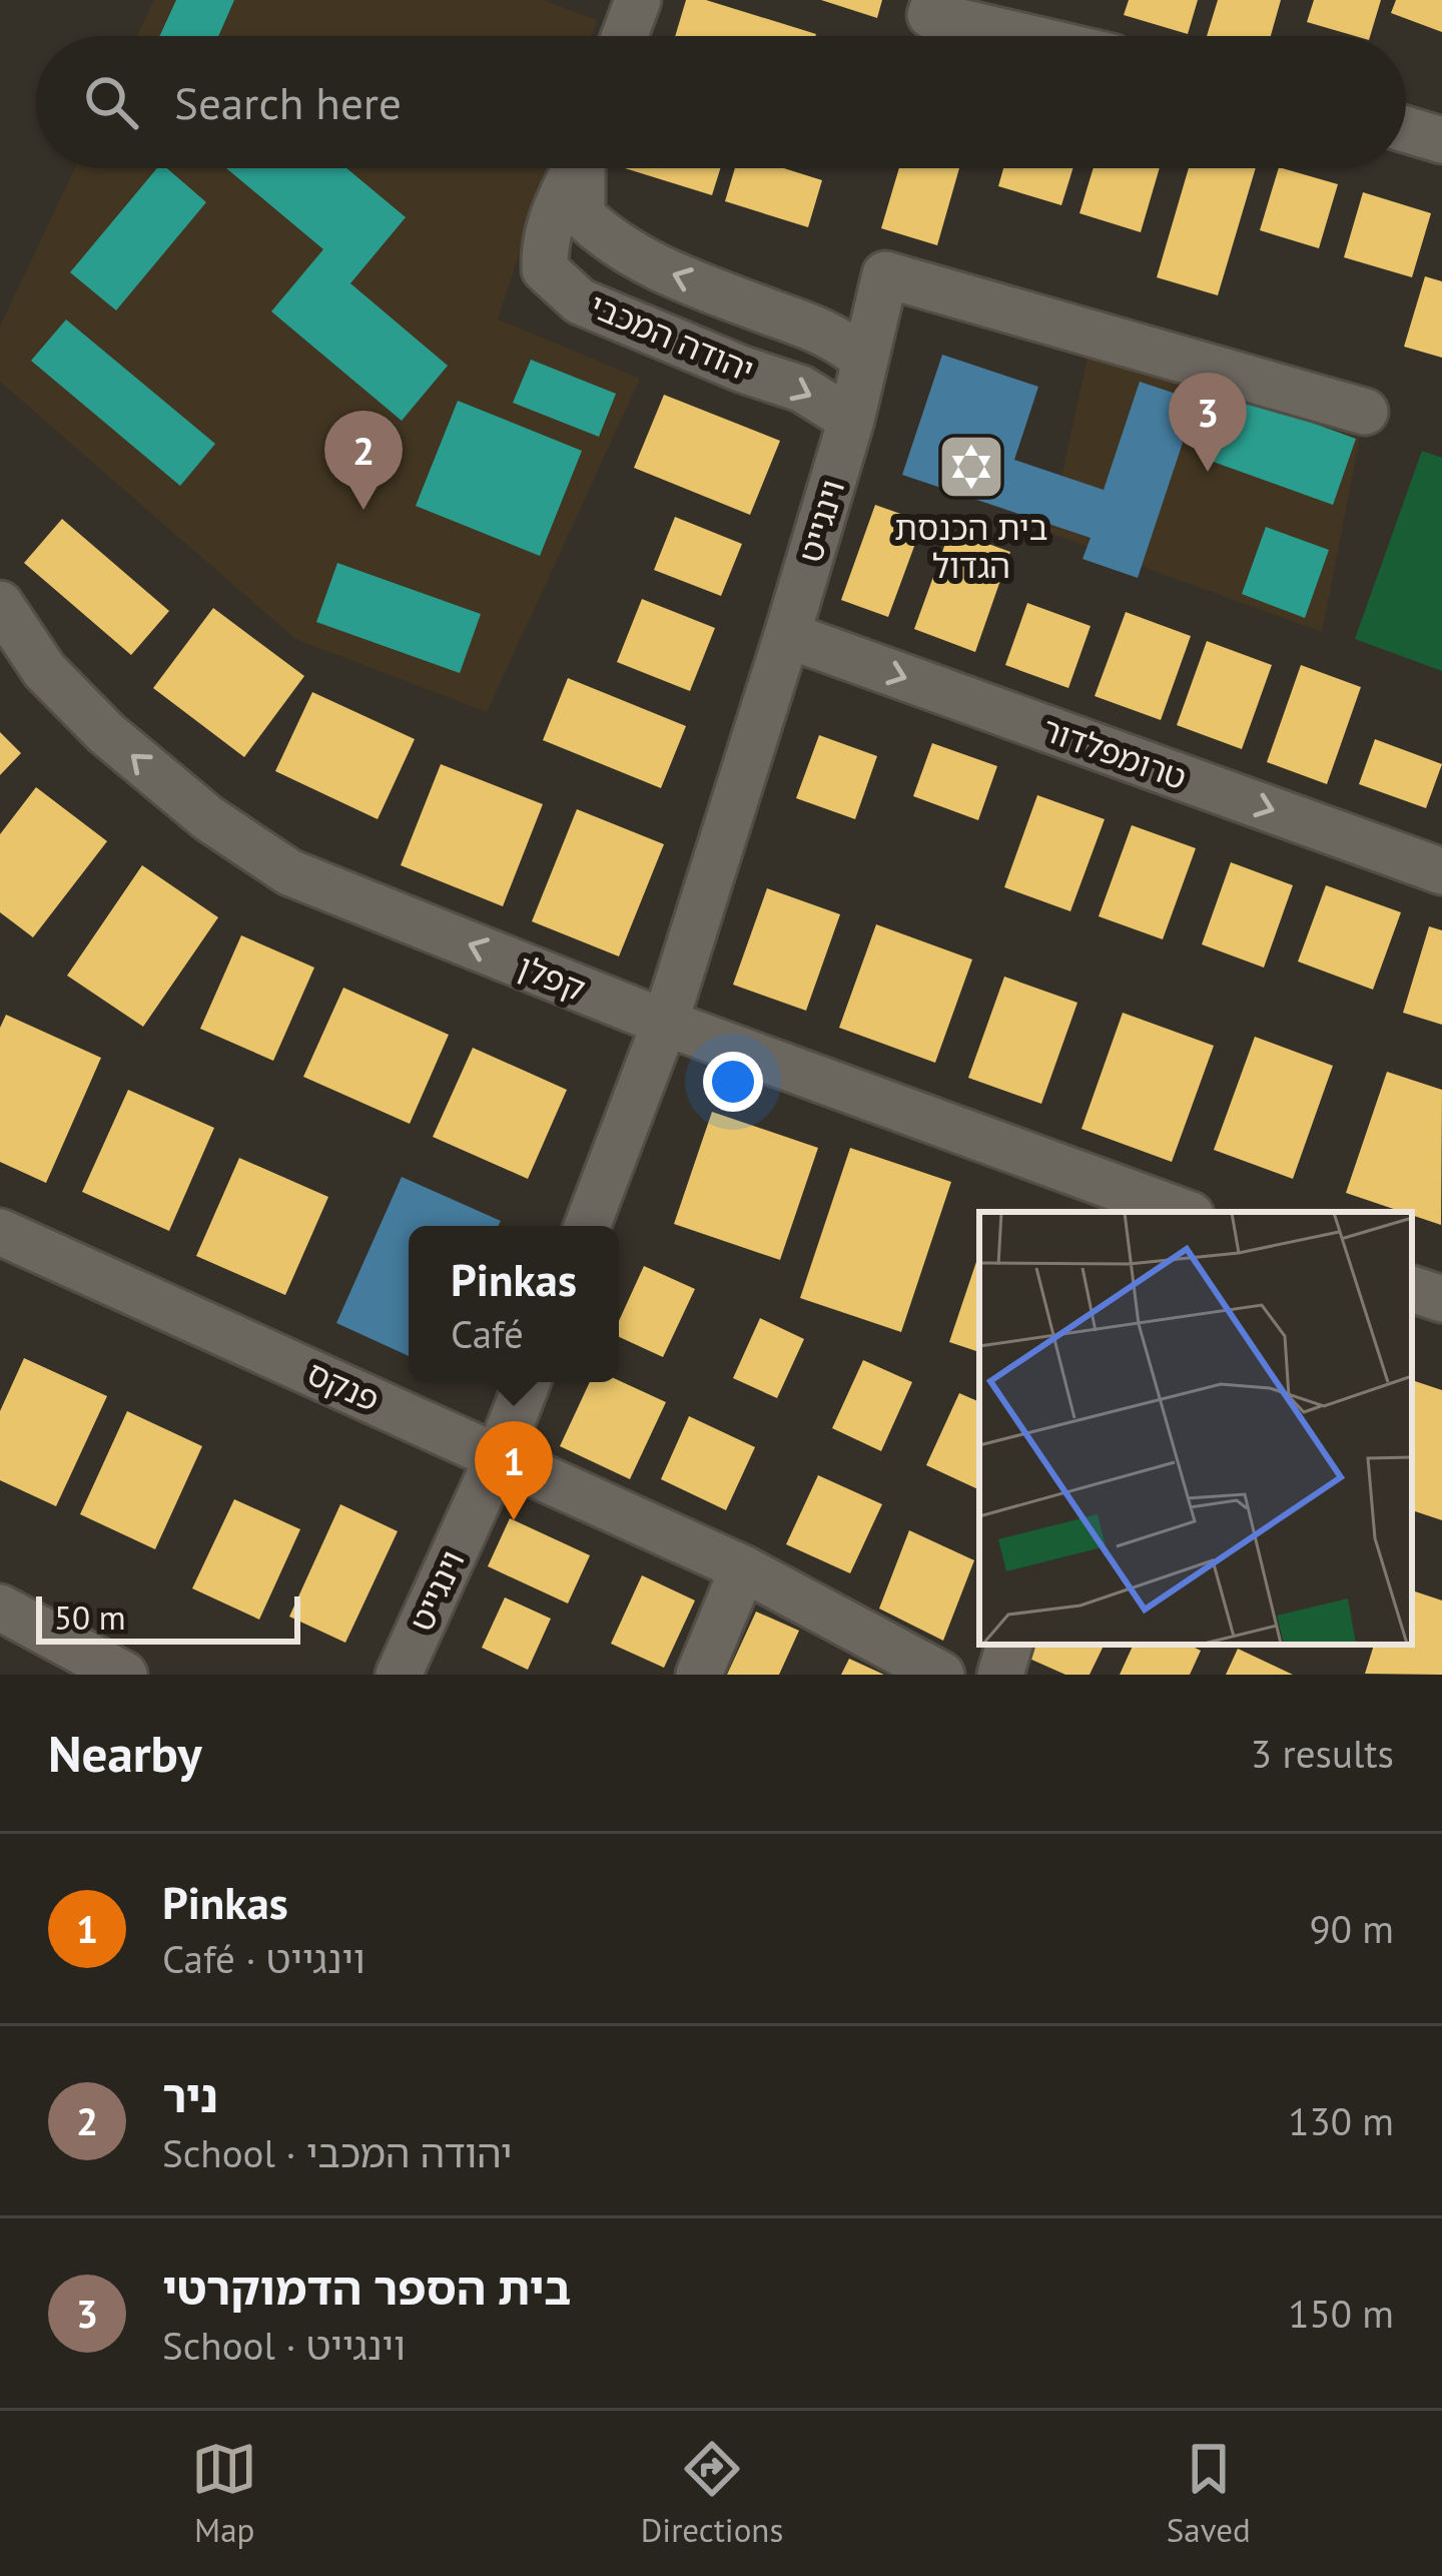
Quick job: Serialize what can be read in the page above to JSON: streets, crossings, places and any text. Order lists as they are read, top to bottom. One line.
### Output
{"streets":{"street":["יהודה המכבי","וינגייט","טרומפלדור","קפלן","פנקס"]},"crossings":[["יהודה המכבי","וינגייט"],["וינגייט","טרומפלדור"],["וינגייט","קפלן"],["וינגייט","פנקס"]],"one_way":["טרומפלדור","קפלן"],"places":{"synagogue":["בית הכנסת הגדול"]},"scale_bar":"50 m","page":{"search":"Search here","pins":["3","2","1"],"popup":["Pinkas","Café"],"scale":"50 m","heading":["Nearby","3 results"],"list":[{"mark":"1","name":"Pinkas","note":"Café · וינגייט","value":"90 m"},{"mark":"2","name":"ניר","note":"School · יהודה המכבי","value":"130 m"},{"mark":"3","name":"בית הספר הדמוקרטי","note":"School · וינגייט","value":"150 m"}],"nav":["Map","Directions","Saved"]}}
